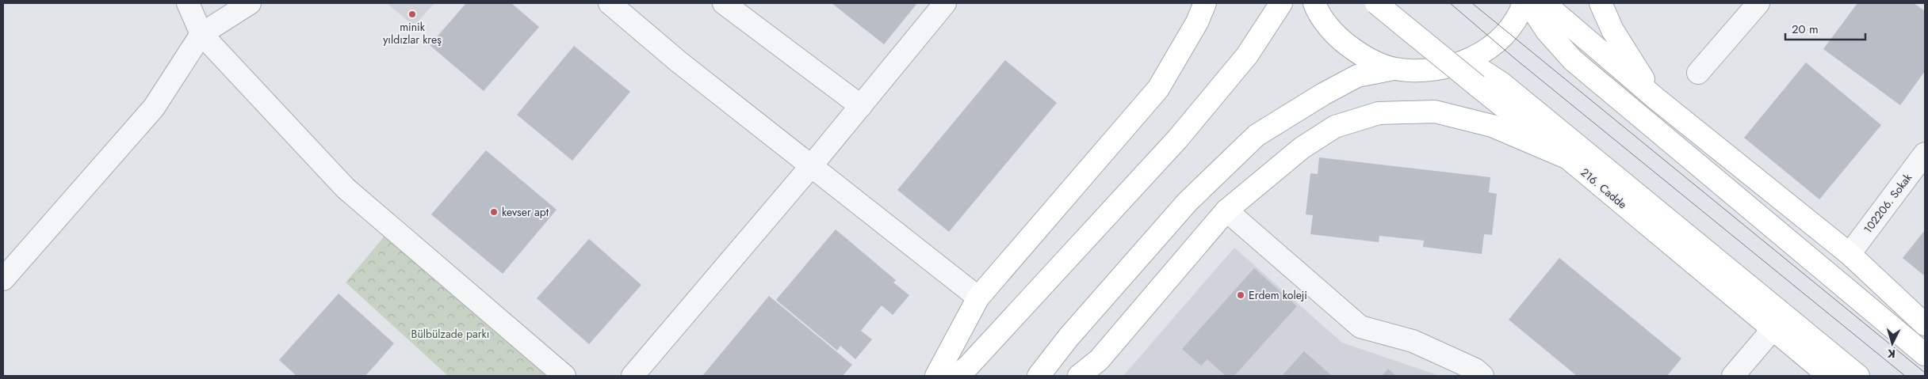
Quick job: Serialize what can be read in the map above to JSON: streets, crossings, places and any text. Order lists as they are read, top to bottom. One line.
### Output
{"streets":{"main road":["216. Cadde"],"street":["102206. Sokak"]},"parks":["Bülbülzade parkı"],"places":["minik yıldızlar kreş","kevser apt","Erdem koleji"],"scale_bar":"20 m","north":"bottom"}
